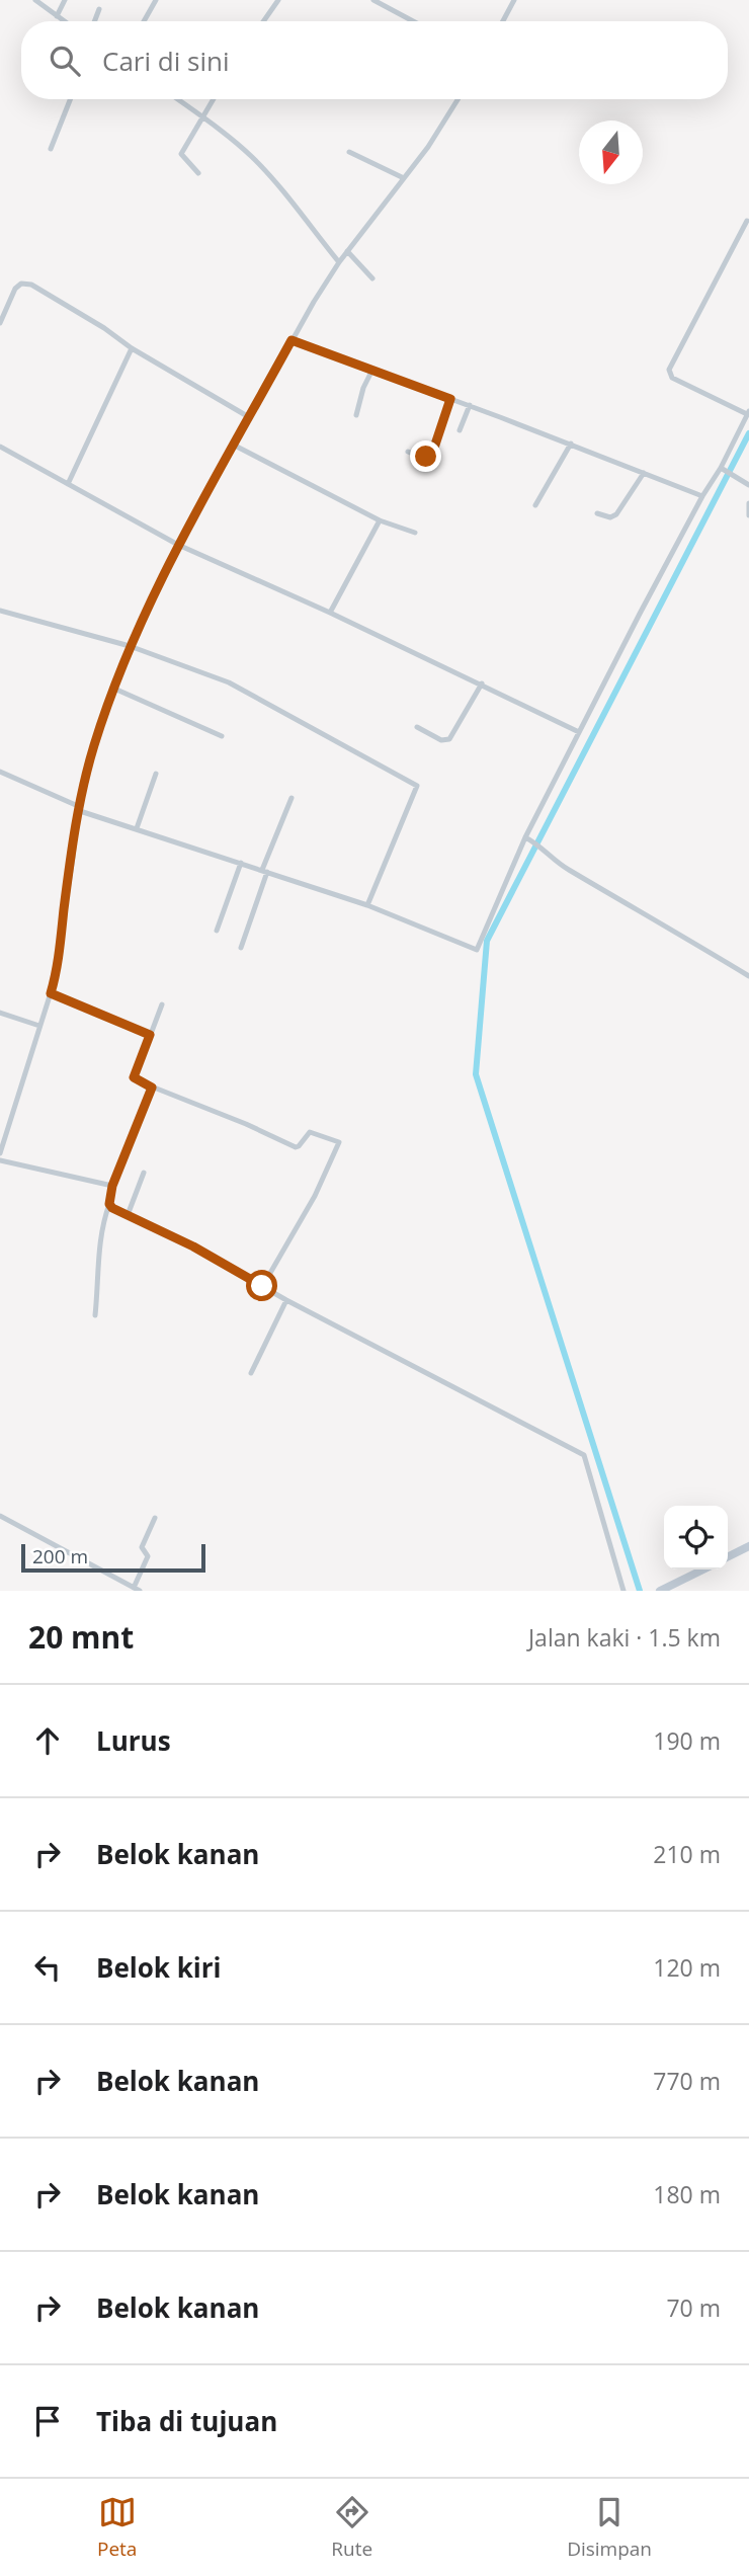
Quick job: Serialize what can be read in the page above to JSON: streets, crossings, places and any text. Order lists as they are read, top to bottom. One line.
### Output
{"scale_bar":"200 m","north":"bottom","page":{"search":"Cari di sini","scale":"200 m","heading":["20 mnt","Jalan kaki · 1.5 km"],"list":[["Lurus","190 m"],["Belok kanan","210 m"],["Belok kiri","120 m"],["Belok kanan","770 m"],["Belok kanan","180 m"],["Belok kanan","70 m"],"Tiba di tujuan"],"nav":["Peta","Rute","Disimpan"]}}
